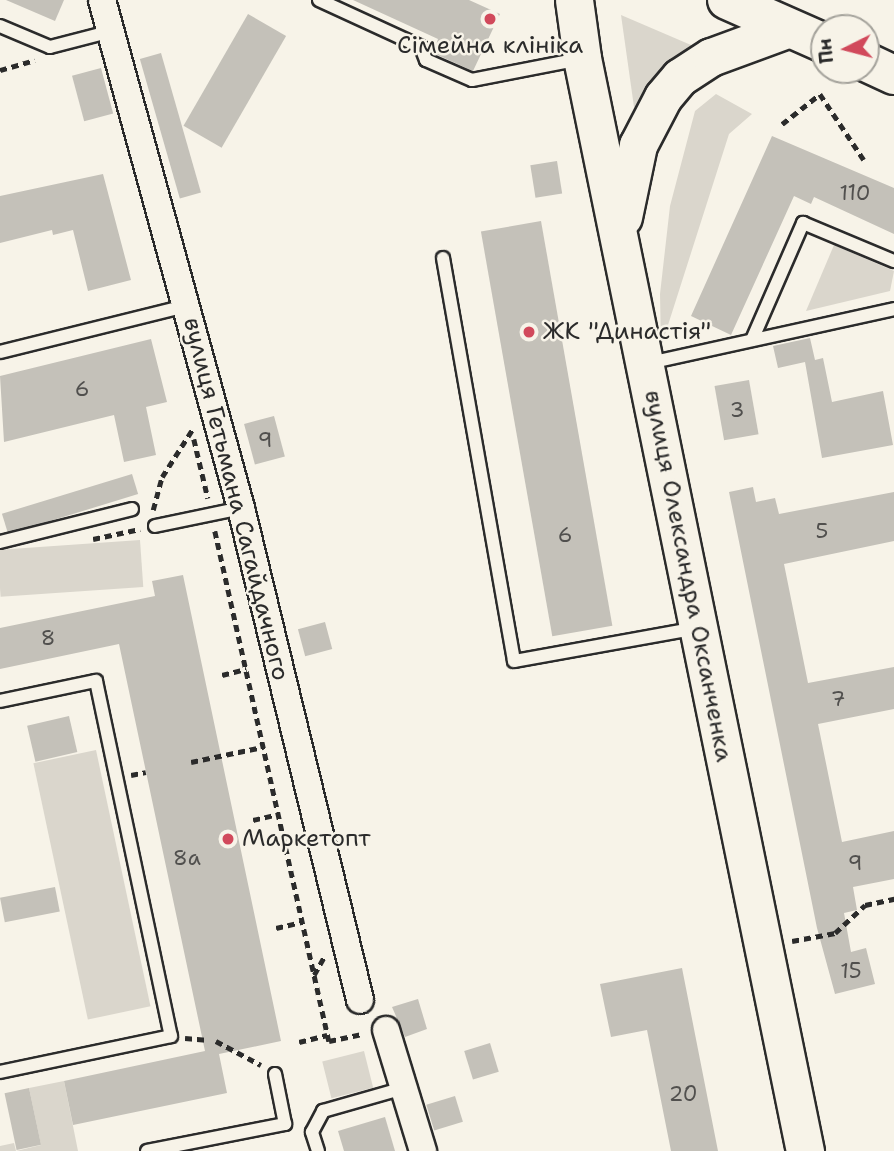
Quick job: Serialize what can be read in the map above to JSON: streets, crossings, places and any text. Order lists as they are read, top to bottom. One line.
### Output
{"streets":{"main road":["вулиця Олександра Оксанченка"],"street":["вулиця Гетьмана Сагайдачного"]},"places":["Сімейна клініка","ЖК \"Династія\"","Маркетопт"],"house_numbers":["110","6","3","9","5","6","8","7","8а","9","15","20"],"north":"left"}
